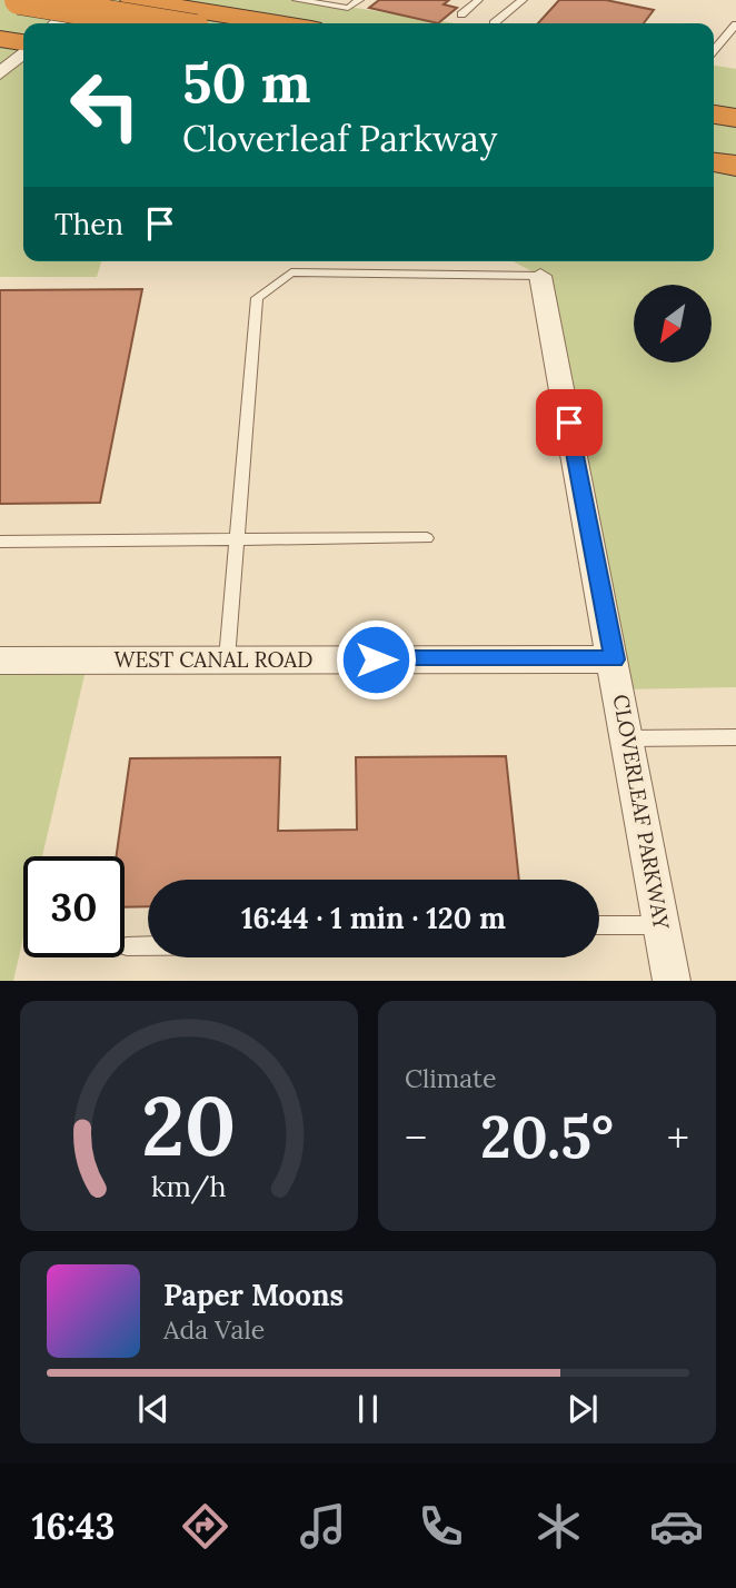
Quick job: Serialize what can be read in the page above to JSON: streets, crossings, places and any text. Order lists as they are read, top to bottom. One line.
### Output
{"streets":{"street":["WEST CANAL ROAD","CLOVERLEAF PARKWAY"]},"crossings":[["WEST CANAL ROAD","CLOVERLEAF PARKWAY"]],"north":"bottom left","page":{"turn":["50 m","Cloverleaf Parkway"],"then":"Then","limit":"30","trip":"16:44 · 1 min · 120 m","tile":"Climate","heat":["−","20.5°","+"],"song":["Paper Moons","Ada Vale"],"tabs":"16:43","gauge":["20","km/h"]}}
